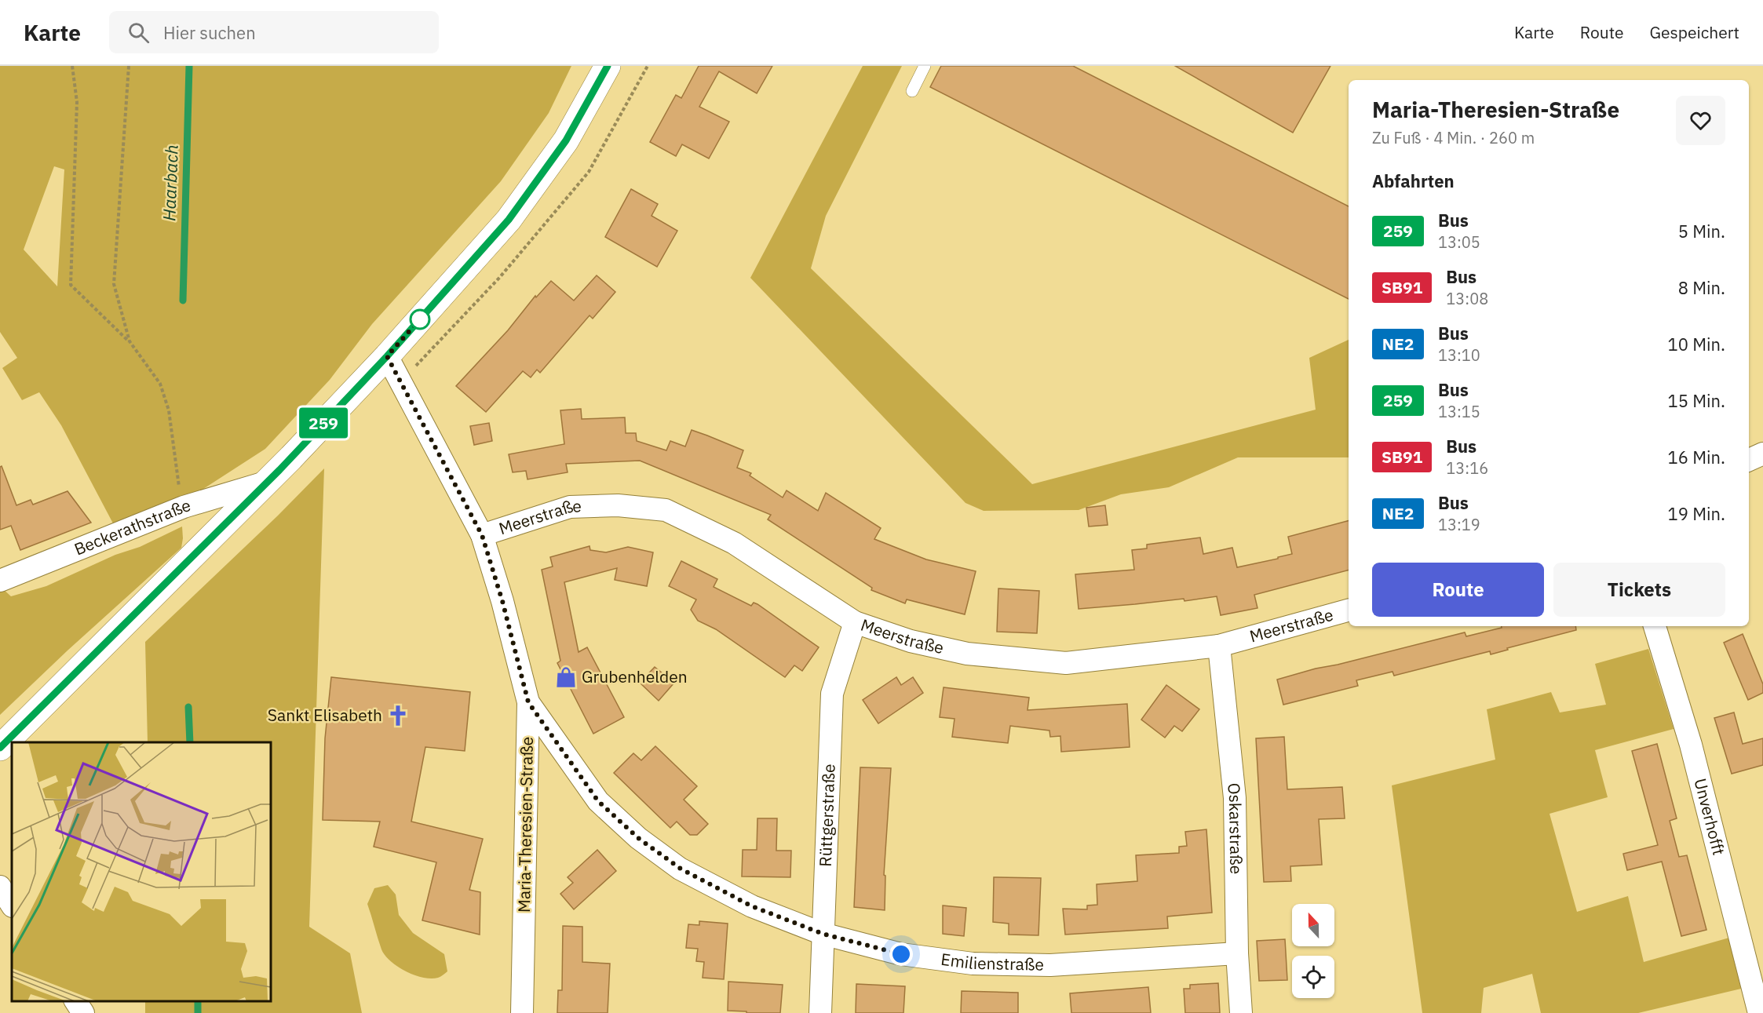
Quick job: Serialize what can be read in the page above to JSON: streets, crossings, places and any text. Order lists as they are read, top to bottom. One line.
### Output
{"streets":{"street":["Meerstraße","Beckerathstraße","Rüttgerstraße","Unverhofft","Maria-Theresien-Straße","Oskarstraße","Emilienstraße"]},"crossings":[["Meerstraße","Rüttgerstraße"],["Meerstraße","Maria-Theresien-Straße"],["Meerstraße","Oskarstraße"],["Rüttgerstraße","Emilienstraße"],["Maria-Theresien-Straße","Emilienstraße"],["Oskarstraße","Emilienstraße"]],"water":["Haarbach"],"places":{"shop":["Grubenhelden"],"church":["Sankt Elisabeth"]},"lines":["bus line 259"],"north":"top","page":{"header":"Karte","search":"Hier suchen","nav":["Karte","Route","Gespeichert"],"on_map":"259","heading":[["Maria-Theresien-Straße","Zu Fuß · 4 Min. · 260 m"],"Abfahrten"],"list":[{"mark":"259","name":"Bus","note":"13:05","value":"5 Min."},{"mark":"SB91","name":"Bus","note":"13:08","value":"8 Min."},{"mark":"NE2","name":"Bus","note":"13:10","value":"10 Min."},{"mark":"259","name":"Bus","note":"13:15","value":"15 Min."},{"mark":"SB91","name":"Bus","note":"13:16","value":"16 Min."},{"mark":"NE2","name":"Bus","note":"13:19","value":"19 Min."}],"buttons":["Route","Tickets"]}}
